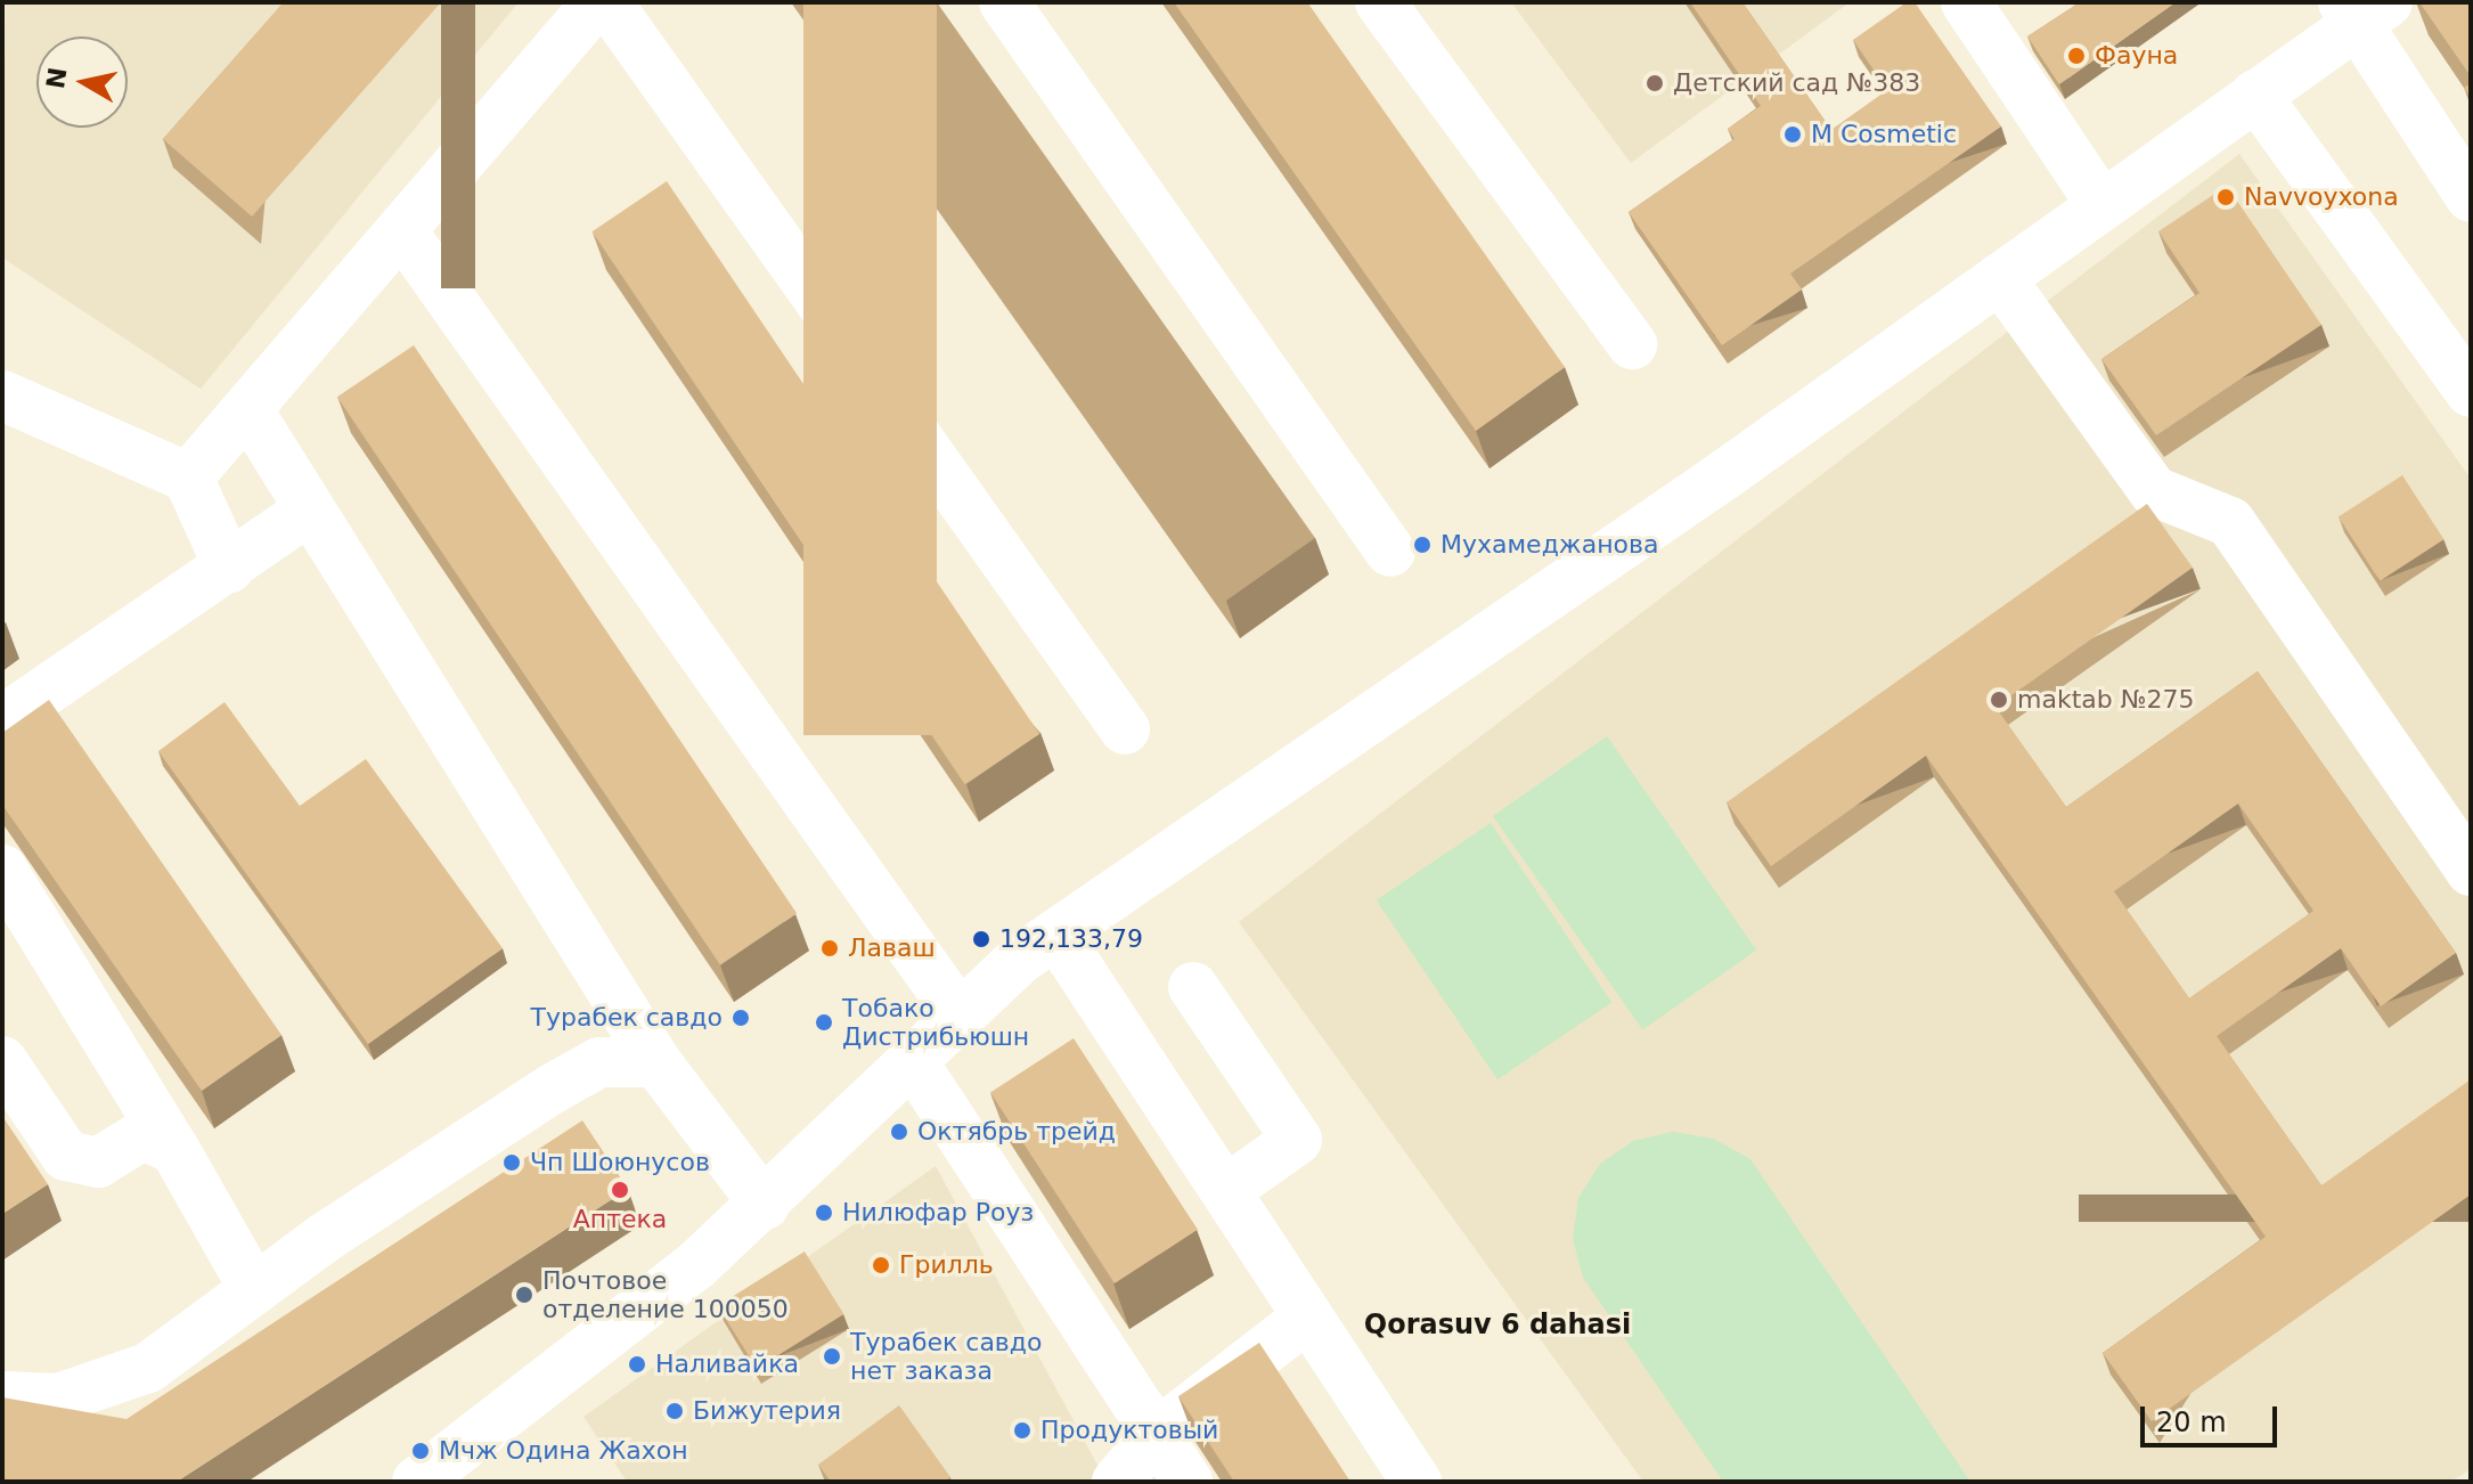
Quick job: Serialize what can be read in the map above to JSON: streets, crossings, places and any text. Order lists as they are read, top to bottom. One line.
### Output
{"districts":["Qorasuv 6 dahasi"],"places":["Фауна","Детский сад №383","M Cosmetic","Navvoyxona","Мухамеджанова","maktab №275","192,133,79","Лаваш","Турабек савдо","Тобако Дистрибьюшн","Октябрь трейд","Чп Шоюнусов","Аптека","Нилюфар Роуз","Грилль","Почтовое отделение 100050","Турабек савдо нет заказа","Наливайка","Бижутерия","Продуктовый","Мчж Одина Жахон"],"scale_bar":"20 m","north":"left"}
